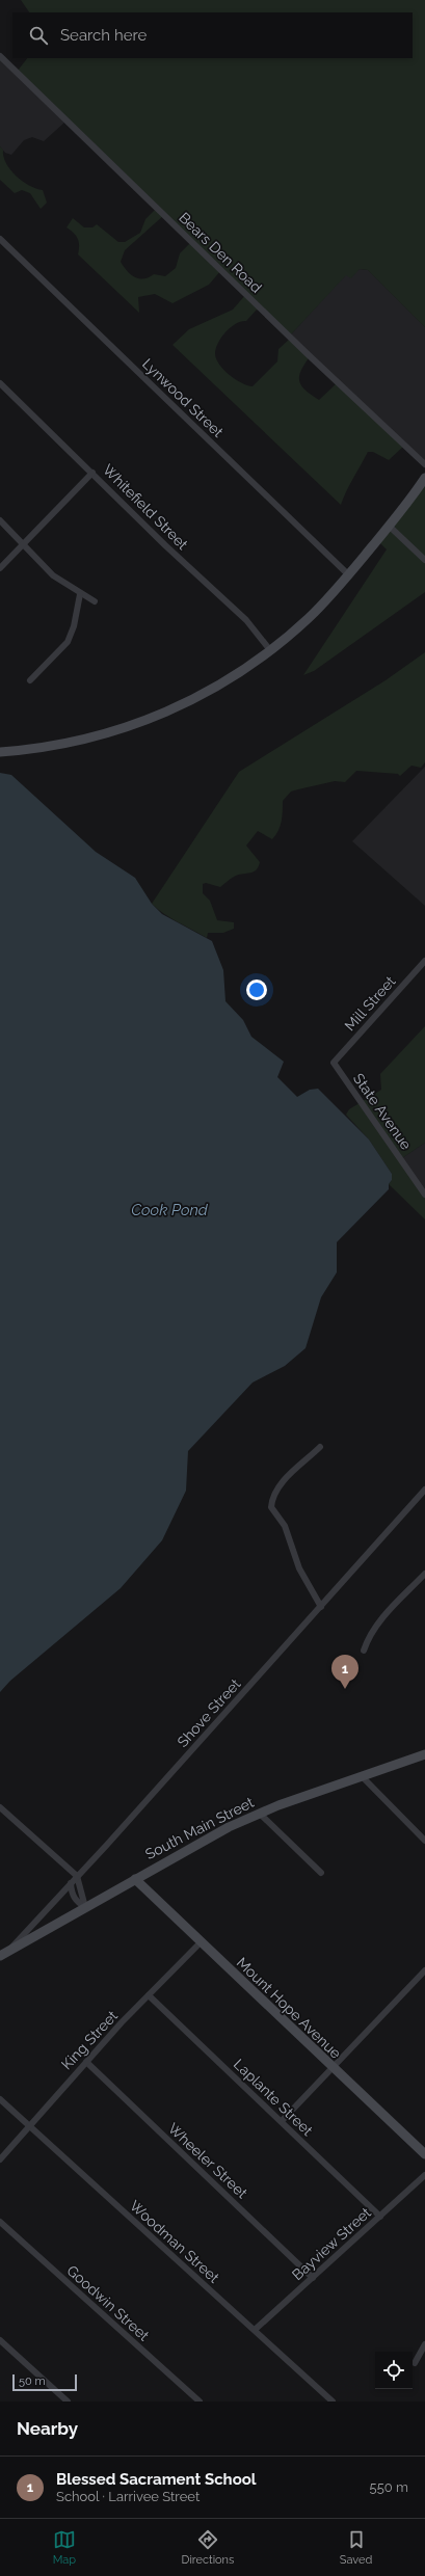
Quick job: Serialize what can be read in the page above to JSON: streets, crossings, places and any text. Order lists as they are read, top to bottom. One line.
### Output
{"streets":{"main road":["South Main Street","Mount Hope Avenue"],"street":["Bears Den Road","Lynwood Street","Whitefield Street","Mill Street","State Avenue","Shove Street","King Street","Laplante Street","Wheeler Street","Woodman Street","Bayview Street","Goodwin Street"]},"crossings":[["Mill Street","State Avenue"],["Shove Street","South Main Street"],["South Main Street","Mount Hope Avenue"],["Mount Hope Avenue","King Street"],["King Street","Laplante Street"],["King Street","Wheeler Street"],["King Street","Woodman Street"],["Laplante Street","Bayview Street"],["Wheeler Street","Bayview Street"],["Woodman Street","Bayview Street"]],"water":["Cook Pond"],"scale_bar":"50 m","page":{"search":"Search here","pins":"1","scale":"50 m","heading":"Nearby","list":[{"mark":"1","name":"Blessed Sacrament School","note":"School · Larrivee Street","value":"550 m"}],"nav":["Map","Directions","Saved"]}}
